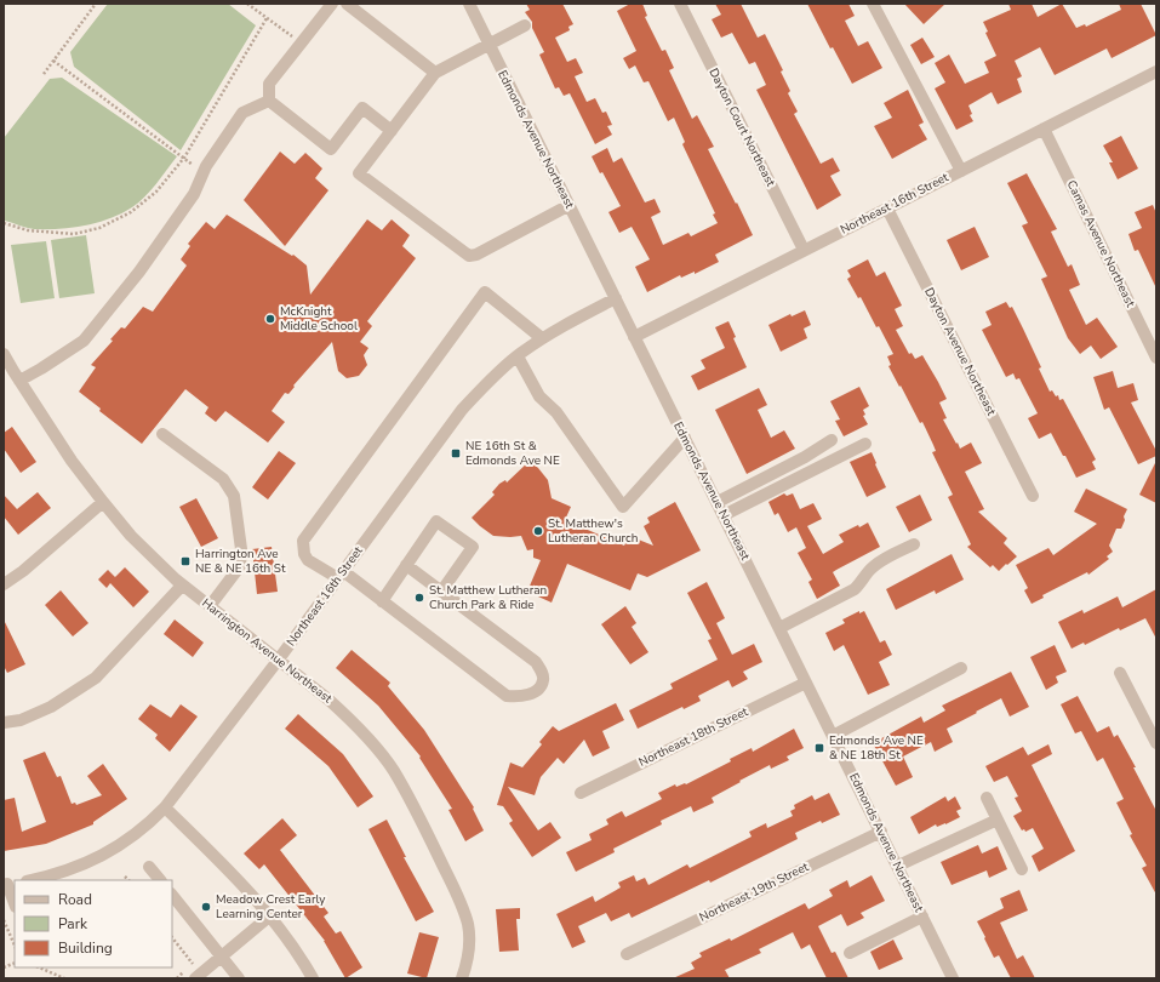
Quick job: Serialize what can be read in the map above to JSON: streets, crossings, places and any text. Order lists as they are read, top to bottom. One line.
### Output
{"streets":{"street":["Dayton Court Northeast","Edmonds Avenue Northeast","Northeast 16th Street","Camas Avenue Northeast","Dayton Avenue Northeast","Harrington Avenue Northeast","Northeast 18th Street","Northeast 19th Street"]},"crossings":[["Dayton Court Northeast","Northeast 16th Street"],["Edmonds Avenue Northeast","Northeast 16th Street"],["Edmonds Avenue Northeast","Northeast 18th Street"],["Edmonds Avenue Northeast","Northeast 19th Street"],["Northeast 16th Street","Camas Avenue Northeast"],["Northeast 16th Street","Dayton Avenue Northeast"],["Northeast 16th Street","Harrington Avenue Northeast"]],"places":{"other":["McKnight Middle School","St. Matthew's Lutheran Church","St. Matthew Lutheran Church Park & Ride","Meadow Crest Early Learning Center"],"transit":["NE 16th St & Edmonds Ave NE","Harrington Ave NE & NE 16th St","Edmonds Ave NE & NE 18th St"]},"legend":["Road","Park","Building"]}
